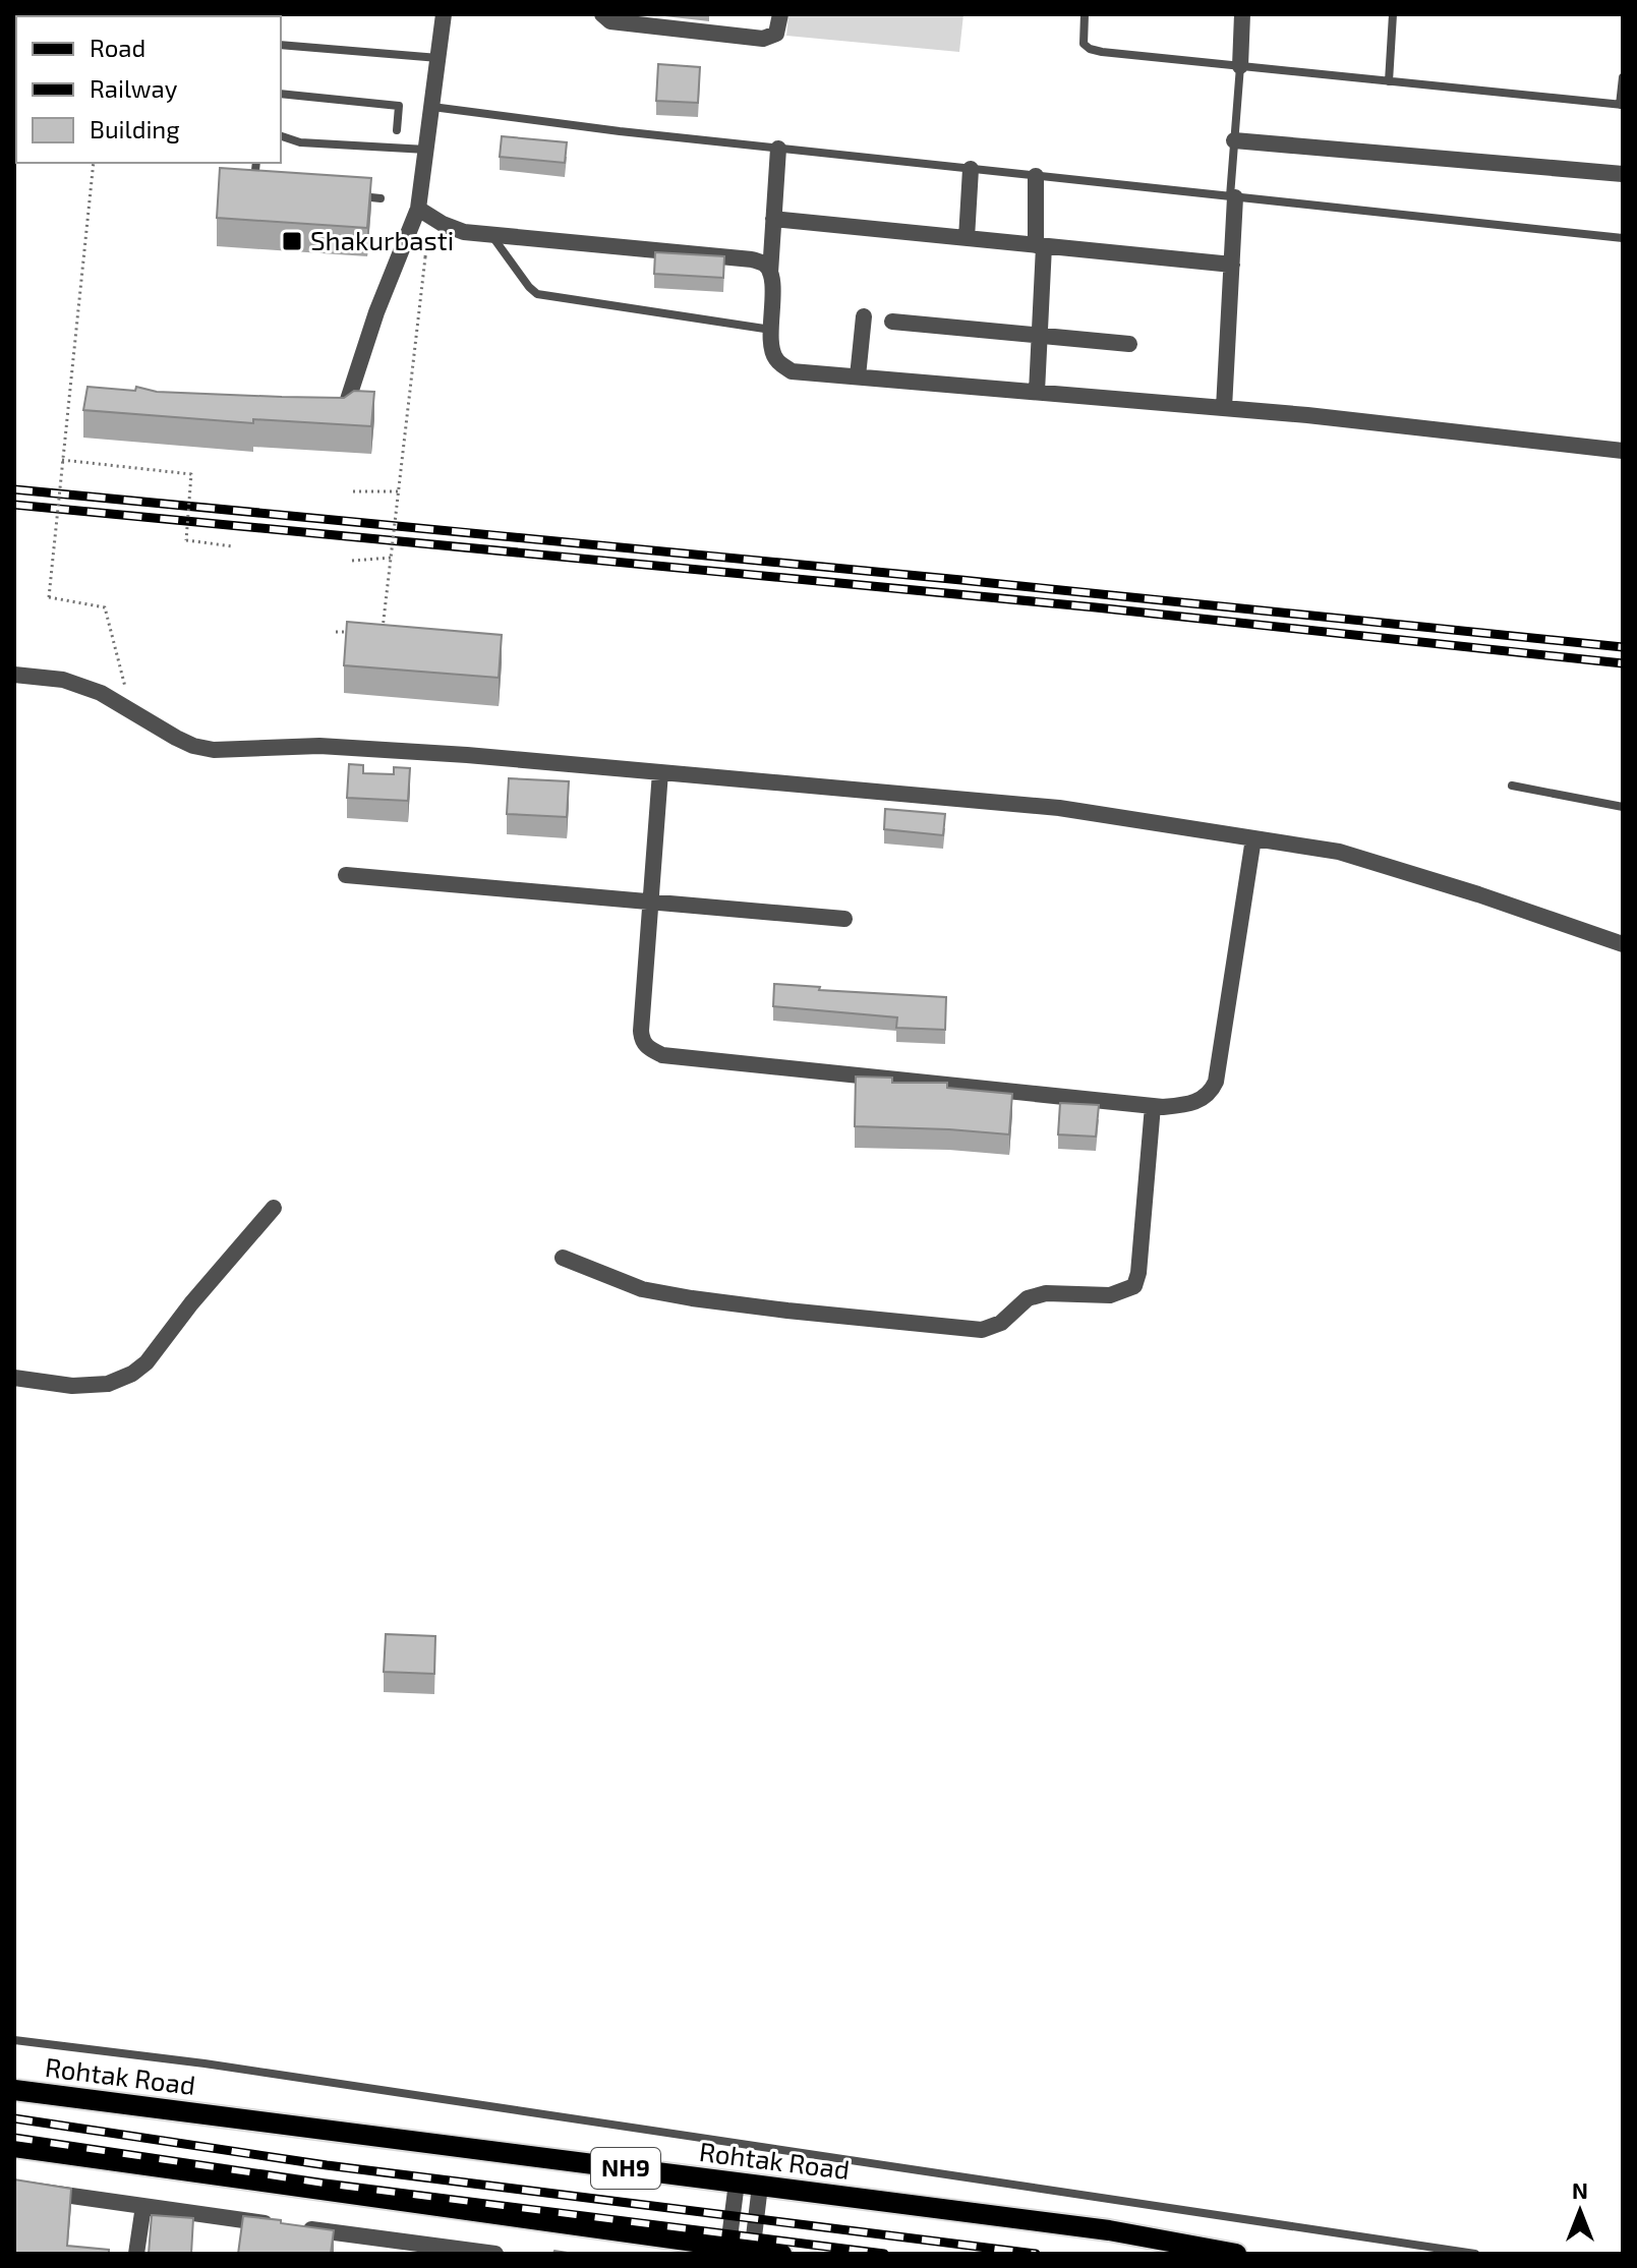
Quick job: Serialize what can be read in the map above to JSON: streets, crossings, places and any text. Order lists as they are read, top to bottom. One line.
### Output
{"streets":{"main road":["Rohtak Road","NH9"]},"places":{"transit":["Shakurbasti"]},"legend":["Road","Railway","Building"],"north":"top"}
